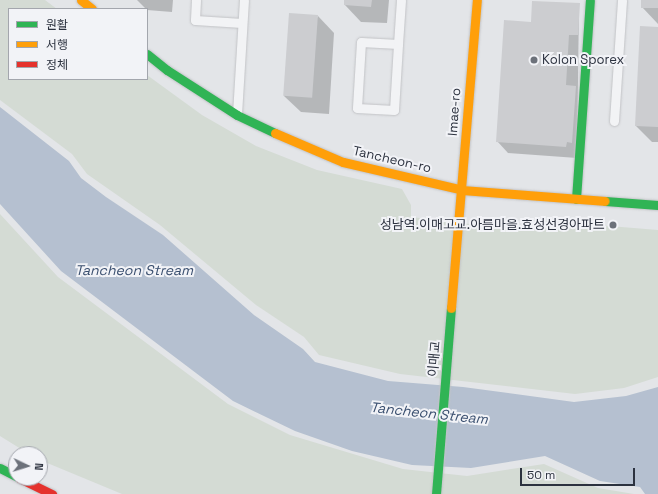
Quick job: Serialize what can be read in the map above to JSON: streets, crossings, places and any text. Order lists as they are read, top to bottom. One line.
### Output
{"streets":{"street":["Imae-ro","Tancheon-ro","이매교"]},"crossings":[["Imae-ro","Tancheon-ro"],["Imae-ro","이매교"]],"water":["Tancheon Stream"],"places":["Kolon Sporex","성남역.이매고교.아름마을.효성선경아파트"],"legend":["원활","서행","정체"],"scale_bar":"50 m","north":"right"}
